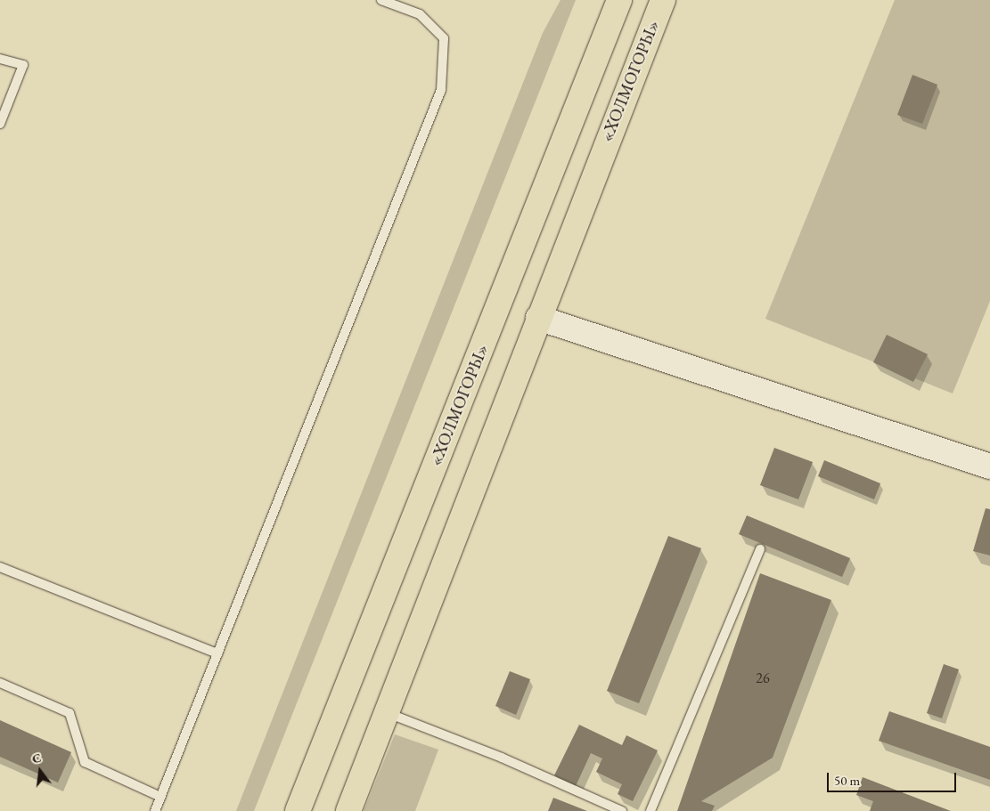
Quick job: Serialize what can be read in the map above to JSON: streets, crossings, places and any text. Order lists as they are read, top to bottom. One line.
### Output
{"streets":{"highway":["«ХОЛМОГОРЫ»"]},"house_numbers":["26"],"scale_bar":"50 m","north":"top"}
